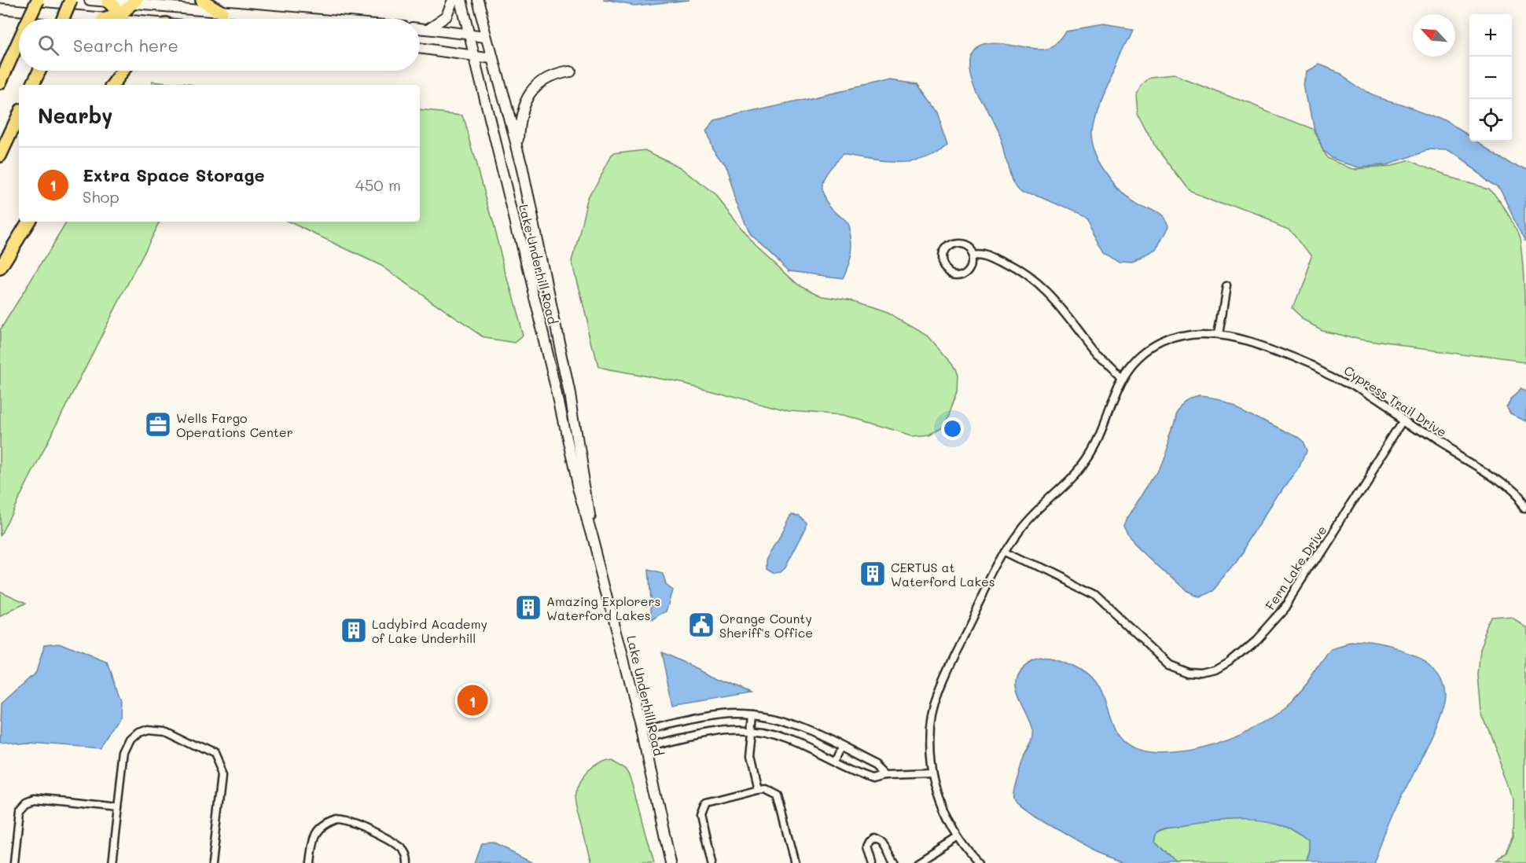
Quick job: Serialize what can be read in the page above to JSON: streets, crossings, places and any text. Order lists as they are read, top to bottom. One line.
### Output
{"streets":{"street":["Lake Underhill Road","Cypress Trail Drive","Fern Lake Drive"]},"crossings":[["Cypress Trail Drive","Fern Lake Drive"]],"places":{"office":["Wells Fargo Operations Center"],"building":["CERTUS at Waterford Lakes","Amazing Explorers Waterford Lakes","Ladybird Academy of Lake Underhill"],"public building":["Orange County Sheriff's Office"]},"north":"top left","page":{"map_buttons":["+","−"],"search":"Search here","heading":"Nearby","list":[{"mark":"1","name":"Extra Space Storage","note":"Shop","value":"450 m"}],"pins":"1"}}
